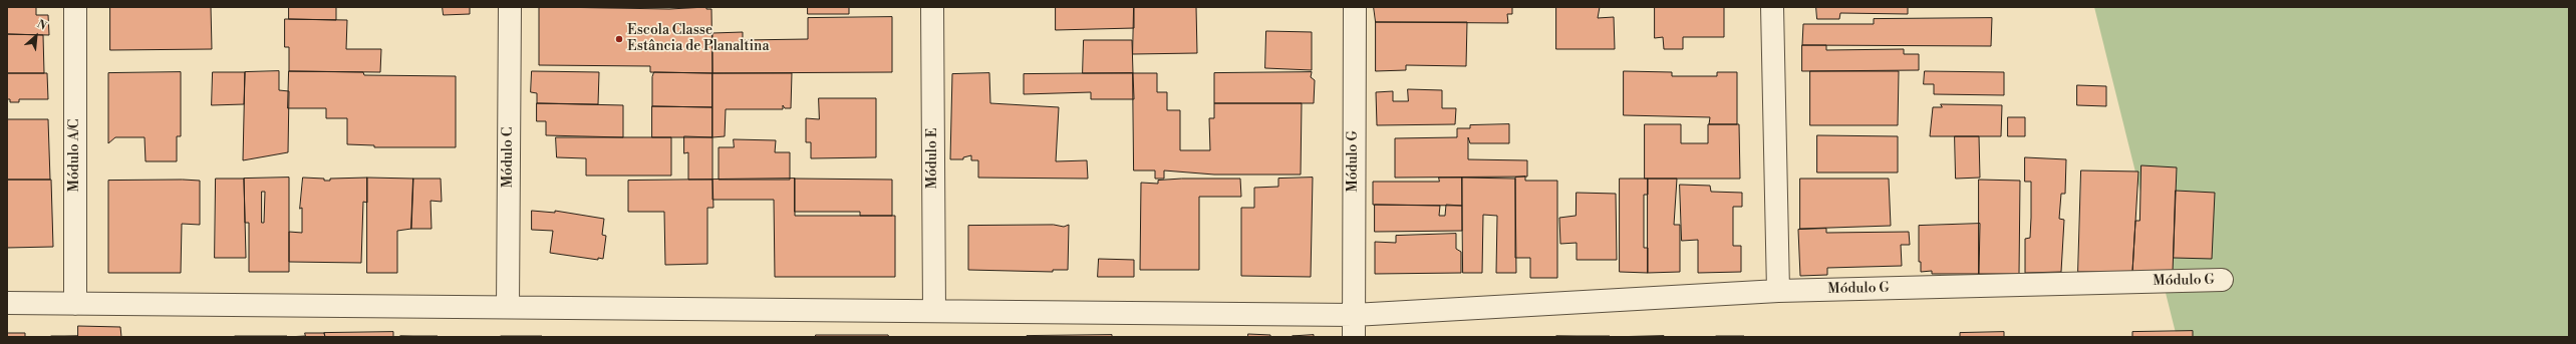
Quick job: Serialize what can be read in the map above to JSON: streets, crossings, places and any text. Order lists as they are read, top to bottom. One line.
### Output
{"streets":{"street":["Módulo A/C","Módulo C","Módulo E","Módulo G"]},"crossings":[["Módulo A/C","Módulo G"],["Módulo C","Módulo G"],["Módulo E","Módulo G"]],"places":["Escola Classe Estância de Planaltina"],"north":"top right"}
